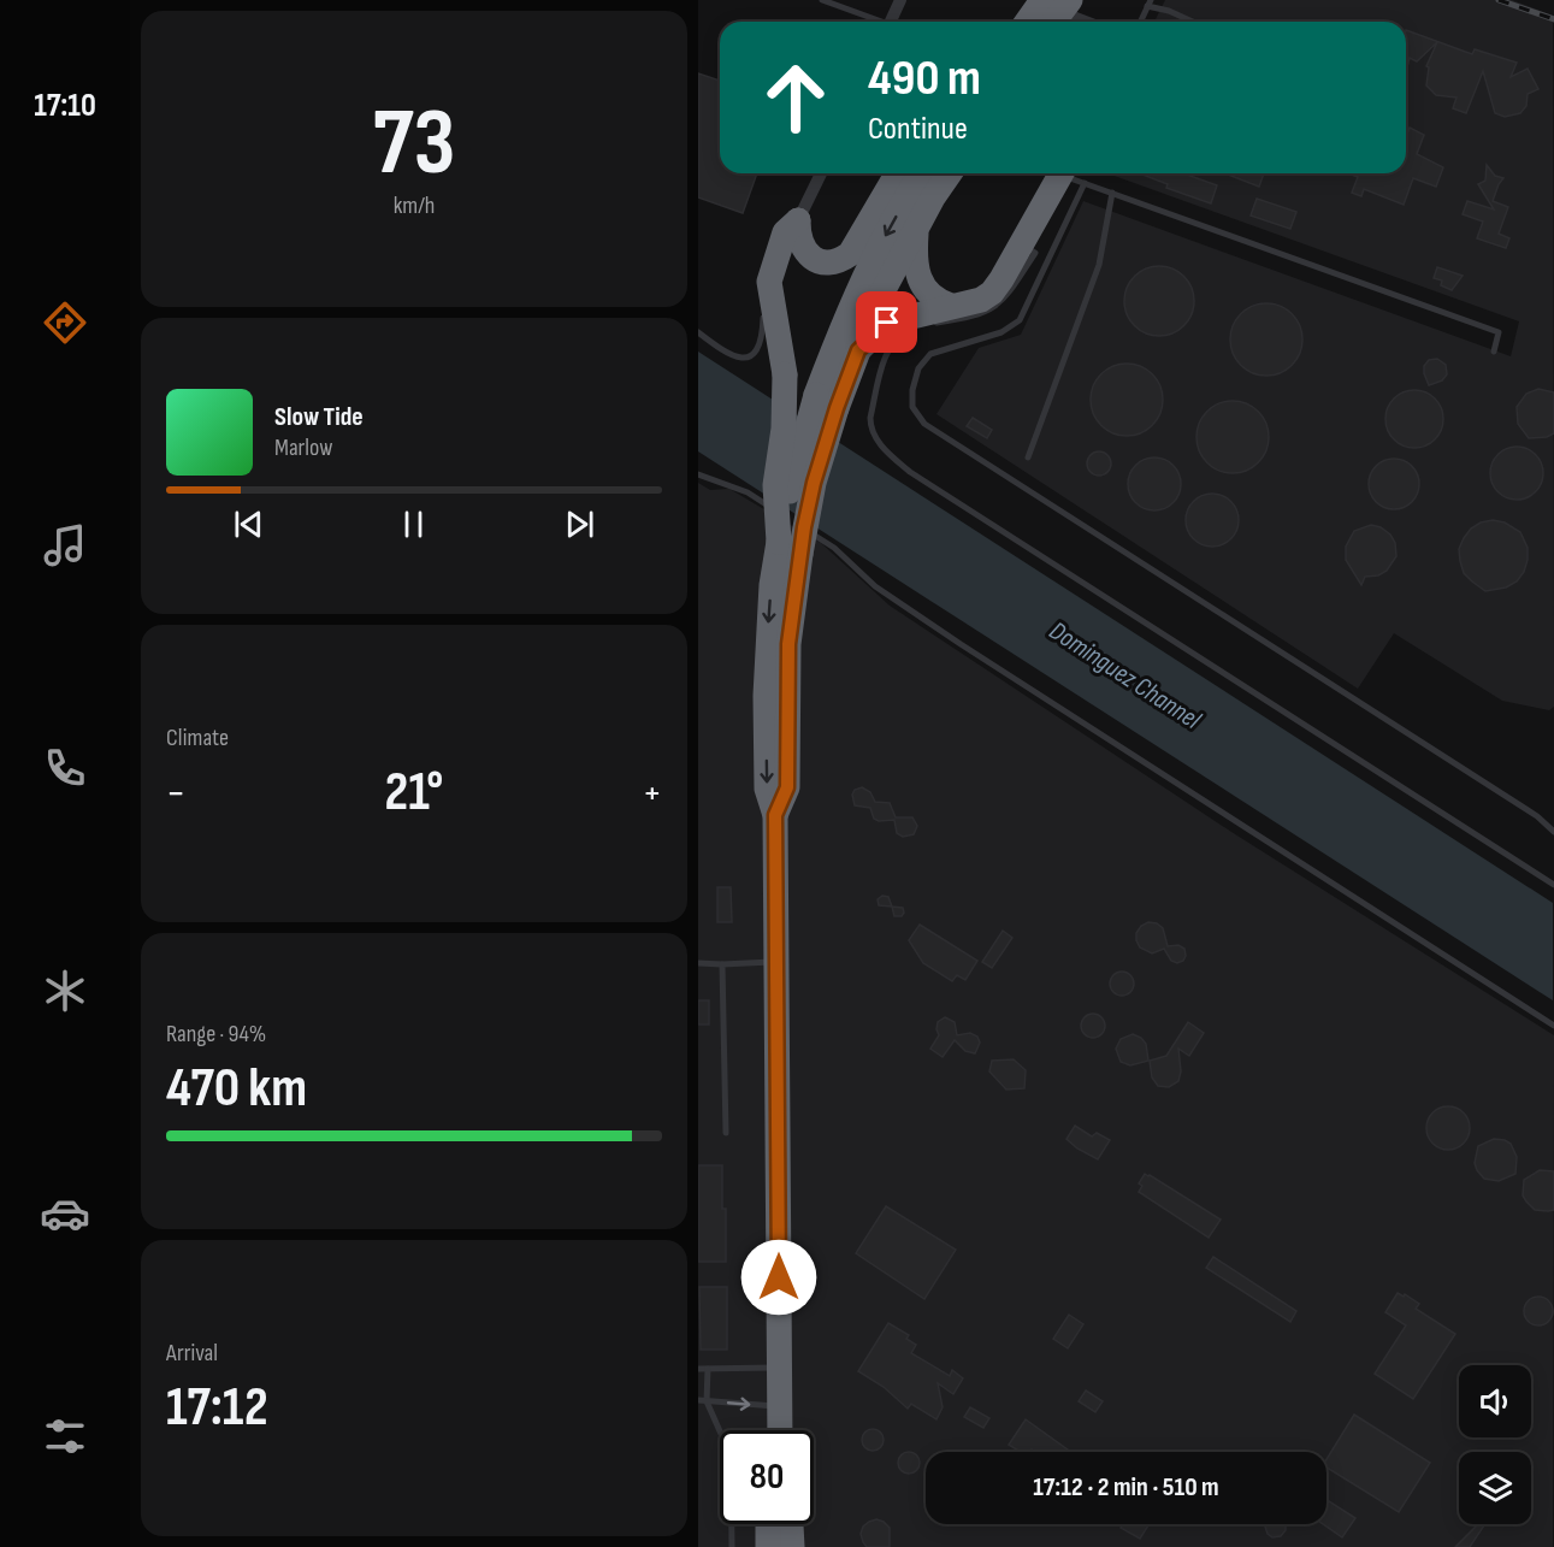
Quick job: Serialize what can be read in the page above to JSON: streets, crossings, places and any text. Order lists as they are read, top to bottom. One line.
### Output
{"water":["Dominguez Channel"],"page":{"tabs":"17:10","tile":[["73","km/h"],"Climate",["Range · 94%","470 km"],["Arrival","17:12"]],"turn":["490 m","Continue"],"song":["Slow Tide","Marlow"],"heat":["−","21°","+"],"limit":"80","trip":"17:12 · 2 min · 510 m"}}
